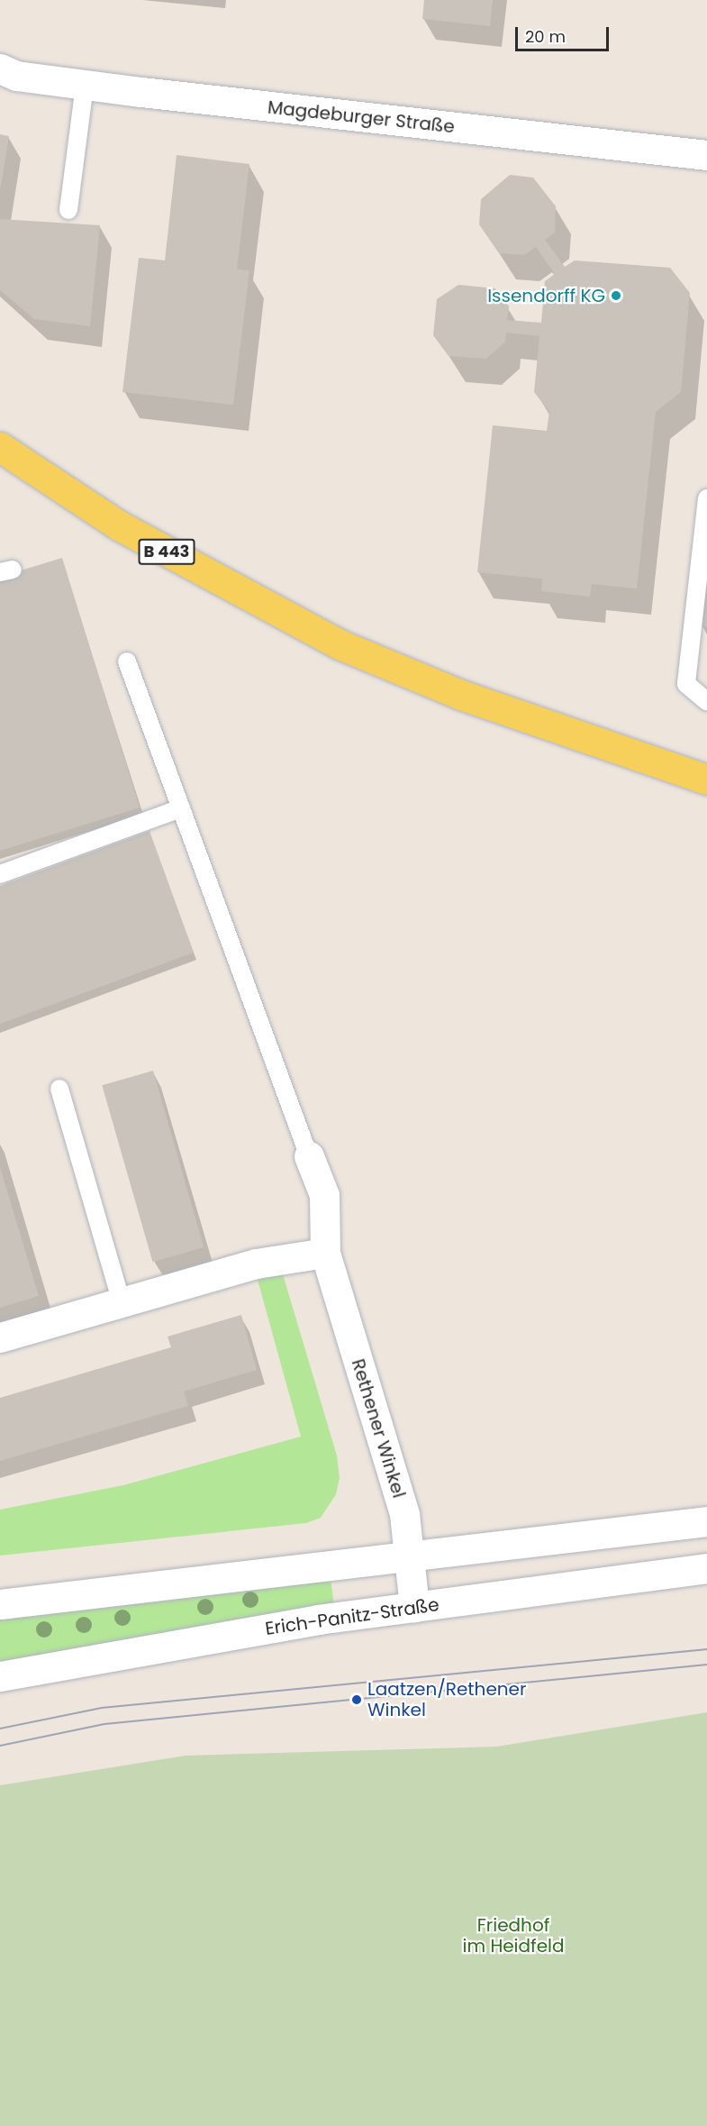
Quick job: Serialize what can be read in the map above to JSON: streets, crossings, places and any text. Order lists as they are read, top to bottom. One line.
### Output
{"streets":{"main road":["B 443"],"street":["Magdeburger Straße","Rethener Winkel","Erich-Panitz-Straße"]},"crossings":[["Rethener Winkel","Erich-Panitz-Straße"]],"parks":["Friedhof im Heidfeld"],"places":["Issendorff KG","Laatzen/Rethener Winkel"],"scale_bar":"20 m"}
